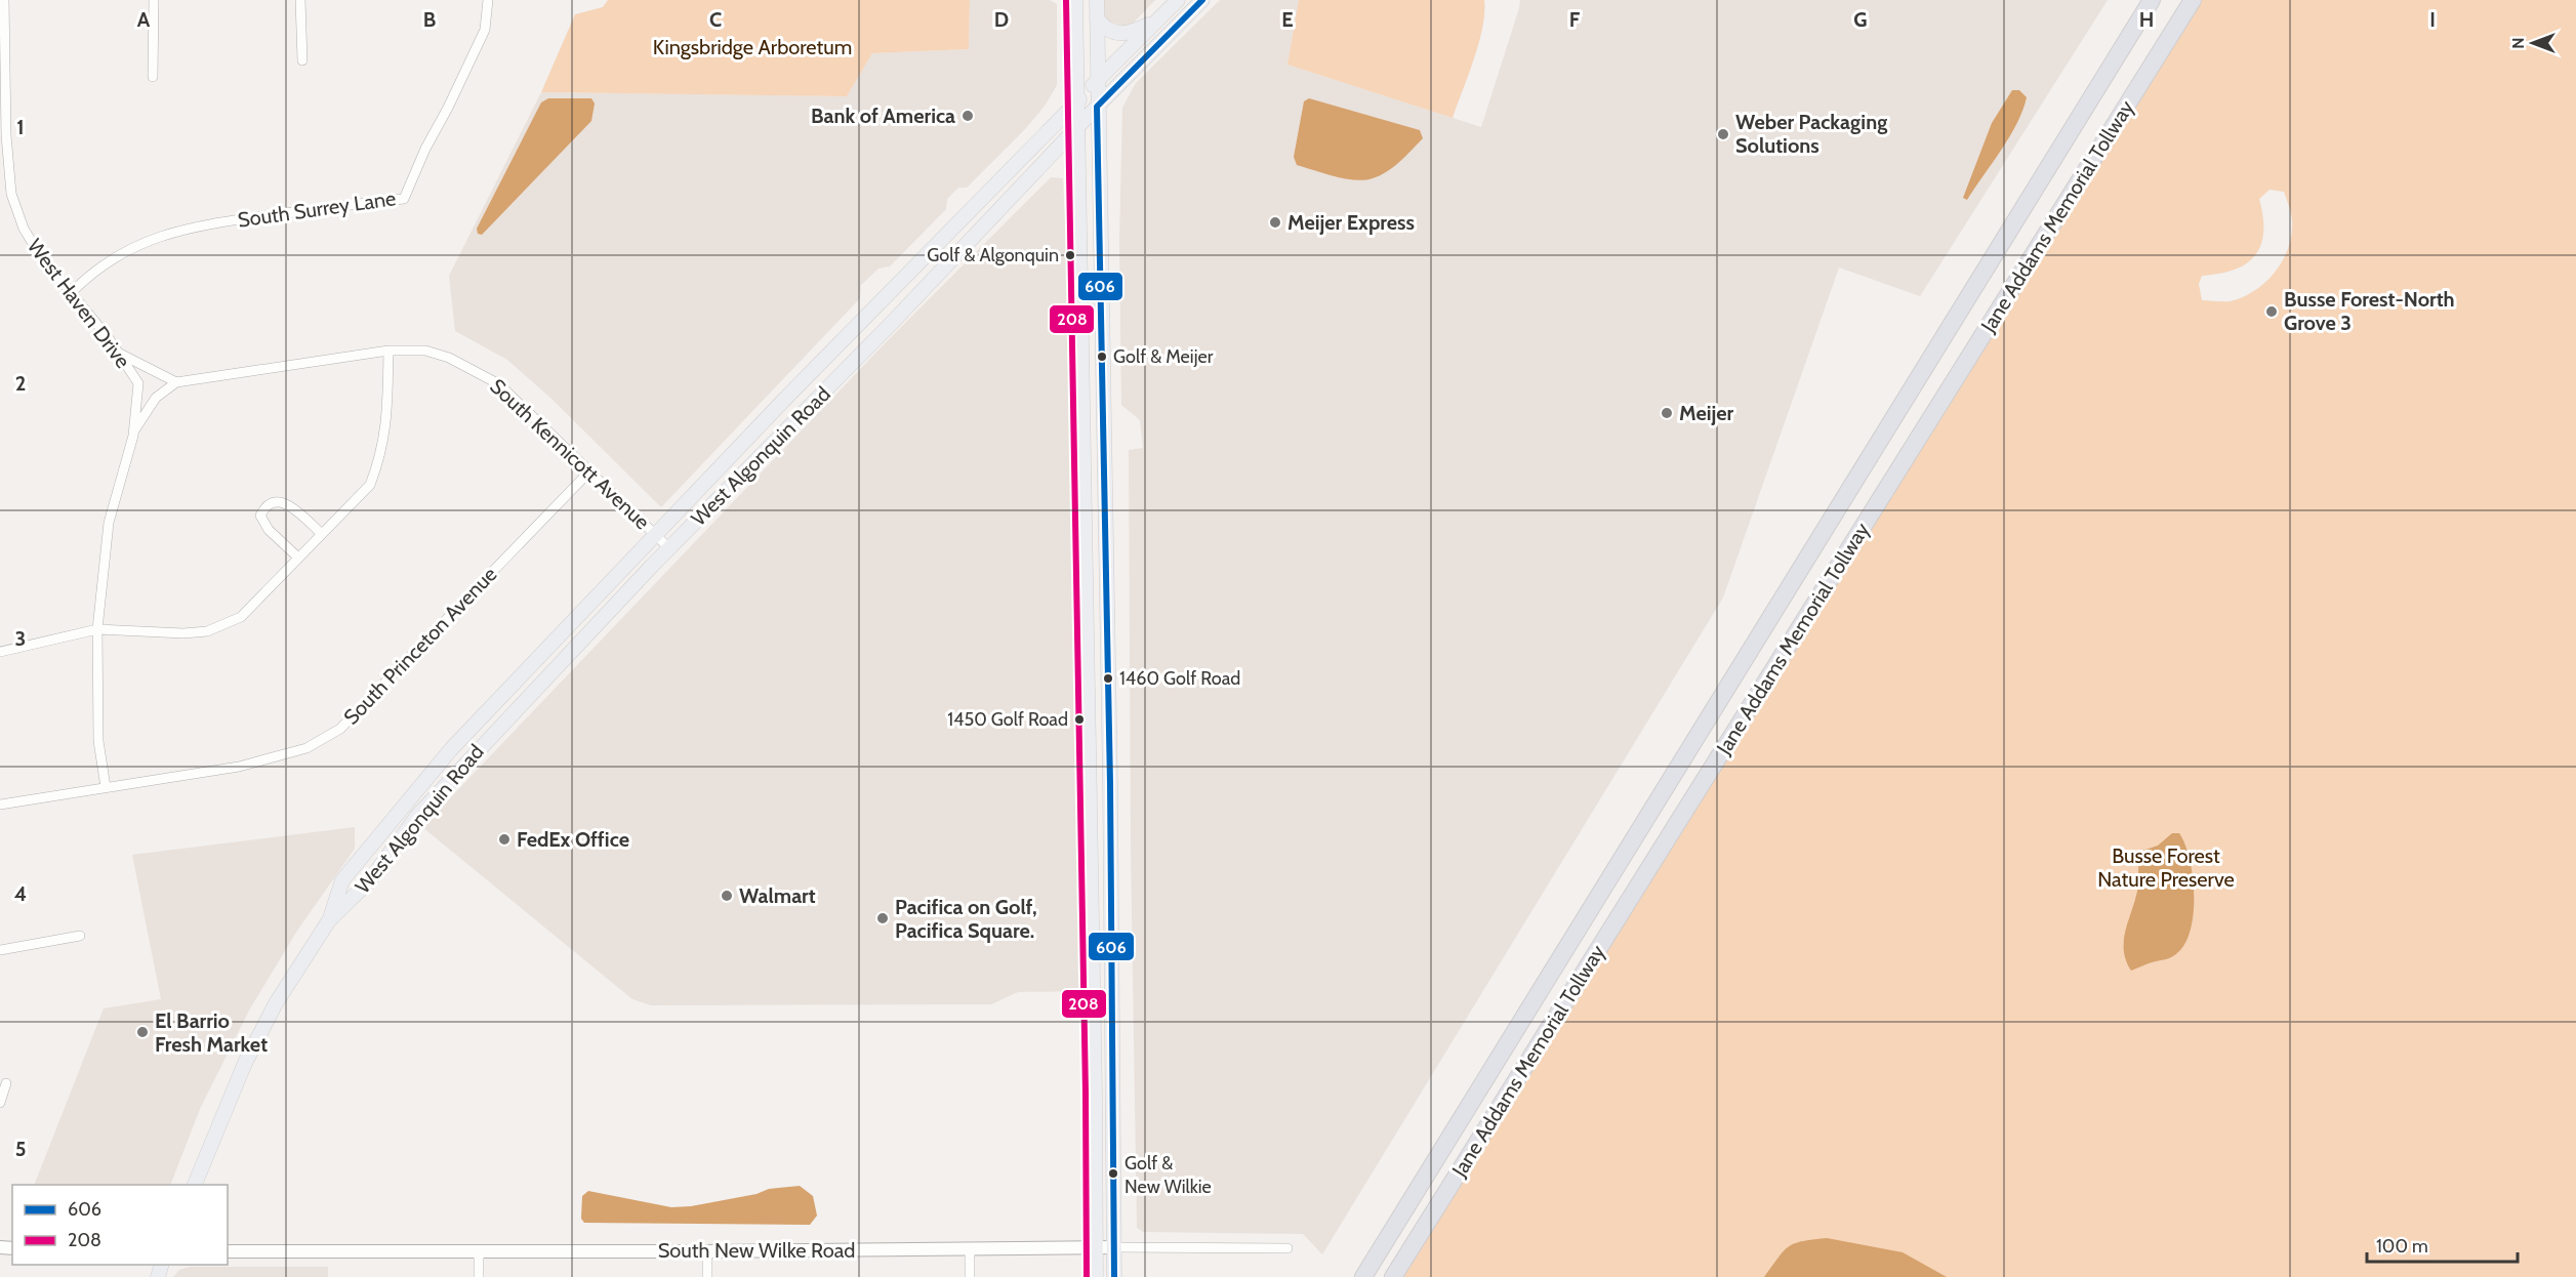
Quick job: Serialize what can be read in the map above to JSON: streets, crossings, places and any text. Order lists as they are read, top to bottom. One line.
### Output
{"streets":{"highway":["Jane Addams Memorial Tollway"],"main road":["West Algonquin Road","South New Wilke Road"],"street":["South Surrey Lane","West Haven Drive","South Kennicott Avenue","South Princeton Avenue"]},"crossings":[["South Surrey Lane","West Haven Drive"],["West Haven Drive","South Princeton Avenue"],["South Kennicott Avenue","West Algonquin Road"],["South Kennicott Avenue","South Princeton Avenue"]],"parks":["Kingsbridge Arboretum","Busse Forest Nature Preserve"],"places":["Bank of America","Weber Packaging Solutions","Meijer Express","Golf & Algonquin","Busse Forest-North Grove 3","Golf & Meijer","Meijer","1460 Golf Road","1450 Golf Road","FedEx Office","Walmart","Pacifica on Golf, Pacifica Square.","El Barrio Fresh Market","Golf & New Wilkie"],"lines":["transit line 606","transit line 208"],"legend":["606","208"],"scale_bar":"100 m","north":"left","grid":{"columns":["A","B","C","D","E","F","G","H","I"],"rows":["1","2","3","4","5"]}}
